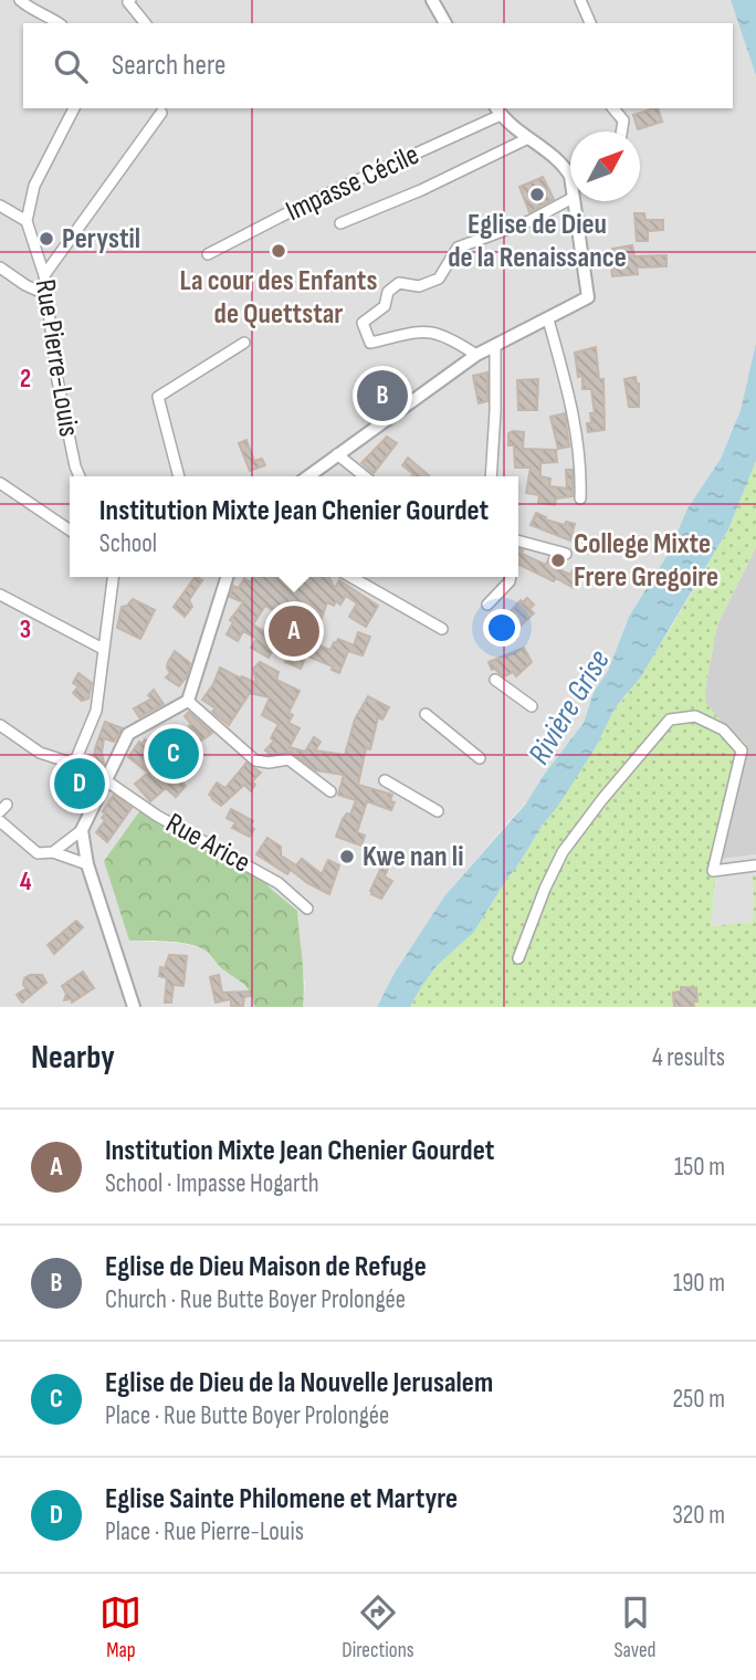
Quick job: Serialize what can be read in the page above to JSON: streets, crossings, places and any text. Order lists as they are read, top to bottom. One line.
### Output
{"streets":{"street":["Impasse Cécile","Rue Pierre-Louis","Rue Arice"]},"water":["Rivière Grise"],"places":["Eglise de Dieu de la Renaissance","Perystil","La cour des Enfants de Quettstar","College Mixte Frere Gregoire","Kwe nan li"],"north":"top right","page":{"search":"Search here","pins":["B","A","C","D"],"popup":["Institution Mixte Jean Chenier Gourdet","School"],"heading":["Nearby","4 results"],"list":[{"mark":"A","name":"Institution Mixte Jean Chenier Gourdet","note":"School · Impasse Hogarth","value":"150 m"},{"mark":"B","name":"Eglise de Dieu Maison de Refuge","note":"Church · Rue Butte Boyer Prolongée","value":"190 m"},{"mark":"C","name":"Eglise de Dieu de la Nouvelle Jerusalem","note":"Place · Rue Butte Boyer Prolongée","value":"250 m"},{"mark":"D","name":"Eglise Sainte Philomene et Martyre","note":"Place · Rue Pierre-Louis","value":"320 m"}],"nav":["Map","Directions","Saved"]},"grid":{"rows":["2","3","4"]}}
